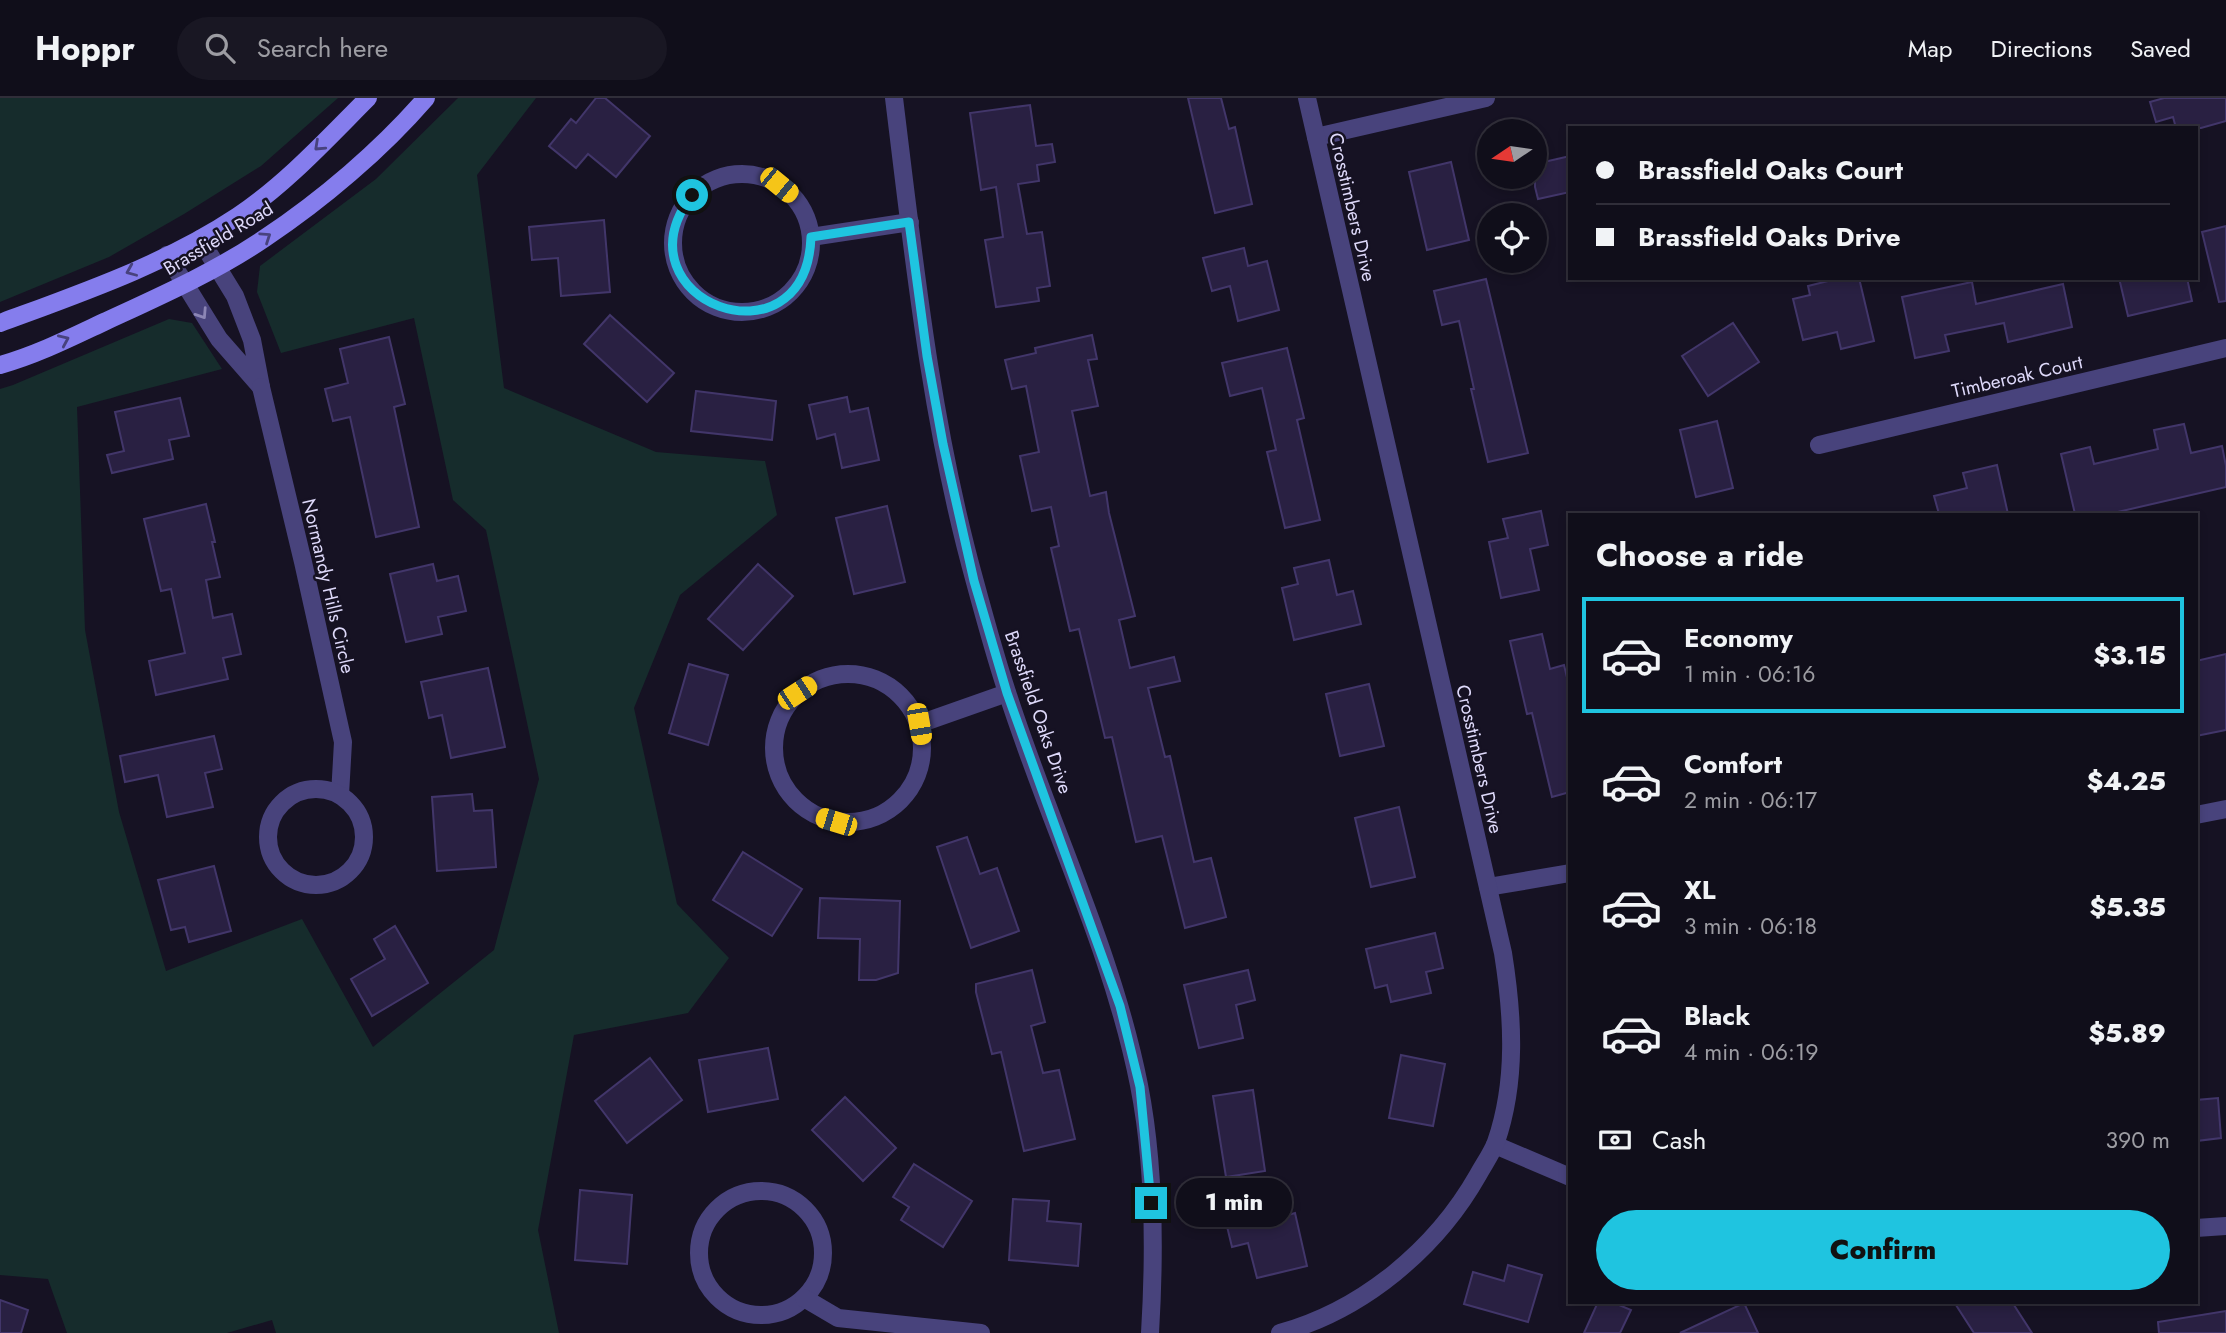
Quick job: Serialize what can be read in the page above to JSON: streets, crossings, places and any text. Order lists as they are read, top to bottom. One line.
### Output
{"streets":{"street":["Crosstimbers Drive","Brassfield Road","Timberoak Court","Normandy Hills Circle","Brassfield Oaks Drive"]},"crossings":[["Brassfield Road","Normandy Hills Circle"]],"north":"left","page":{"header":"Hoppr","search":"Search here","nav":["Map","Directions","Saved"],"banner":["Brassfield Oaks Court","Brassfield Oaks Drive"],"heading":"Choose a ride","list":[{"name":"Economy","note":"1 min · 06:16","value":"$3.15"},{"name":"Comfort","note":"2 min · 06:17","value":"$4.25"},{"name":"XL","note":"3 min · 06:18","value":"$5.35"},{"name":"Black","note":"4 min · 06:19","value":"$5.89"}],"pay":["Cash","390 m"],"bubble":"1 min","buttons":"Confirm"}}
